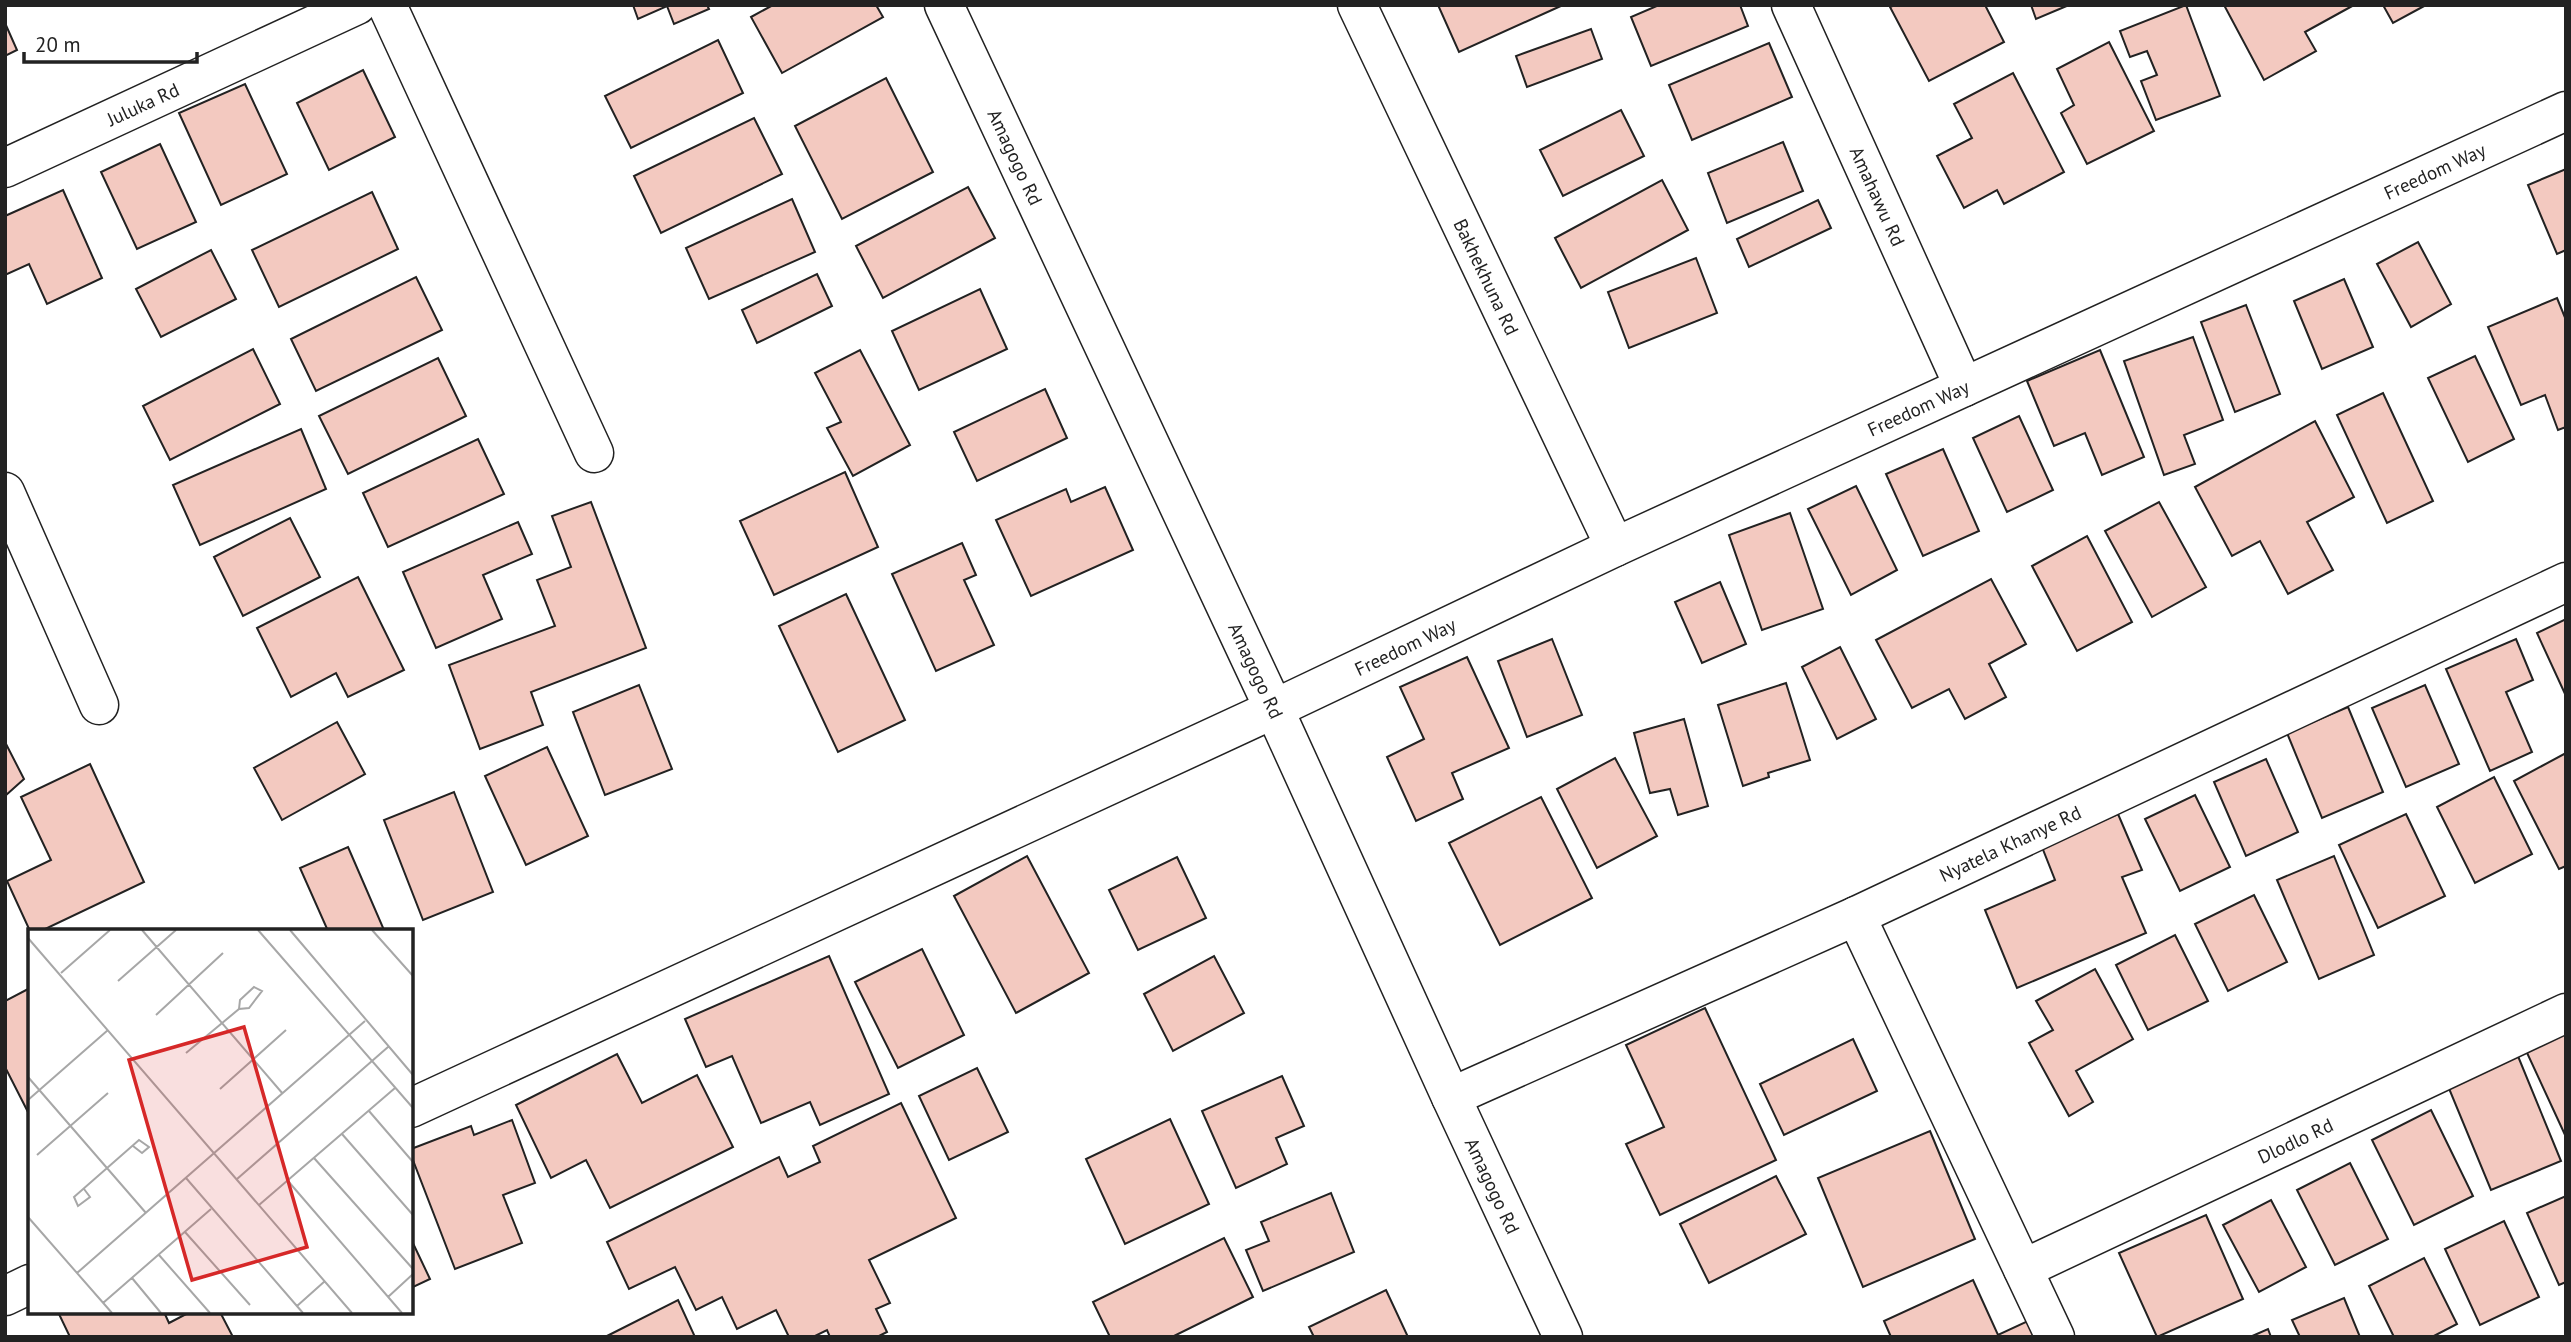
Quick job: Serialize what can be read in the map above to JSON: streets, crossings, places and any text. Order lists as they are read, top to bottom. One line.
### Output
{"streets":{"street":["Juluka Rd","Amagogo Rd","Freedom Way","Amahawu Rd","Bakhekhuna Rd","Nyatela Khanye Rd","Dlodlo Rd"]},"crossings":[["Amagogo Rd","Freedom Way"],["Amagogo Rd","Nyatela Khanye Rd"],["Freedom Way","Amahawu Rd"],["Freedom Way","Bakhekhuna Rd"]],"scale_bar":"20 m"}
